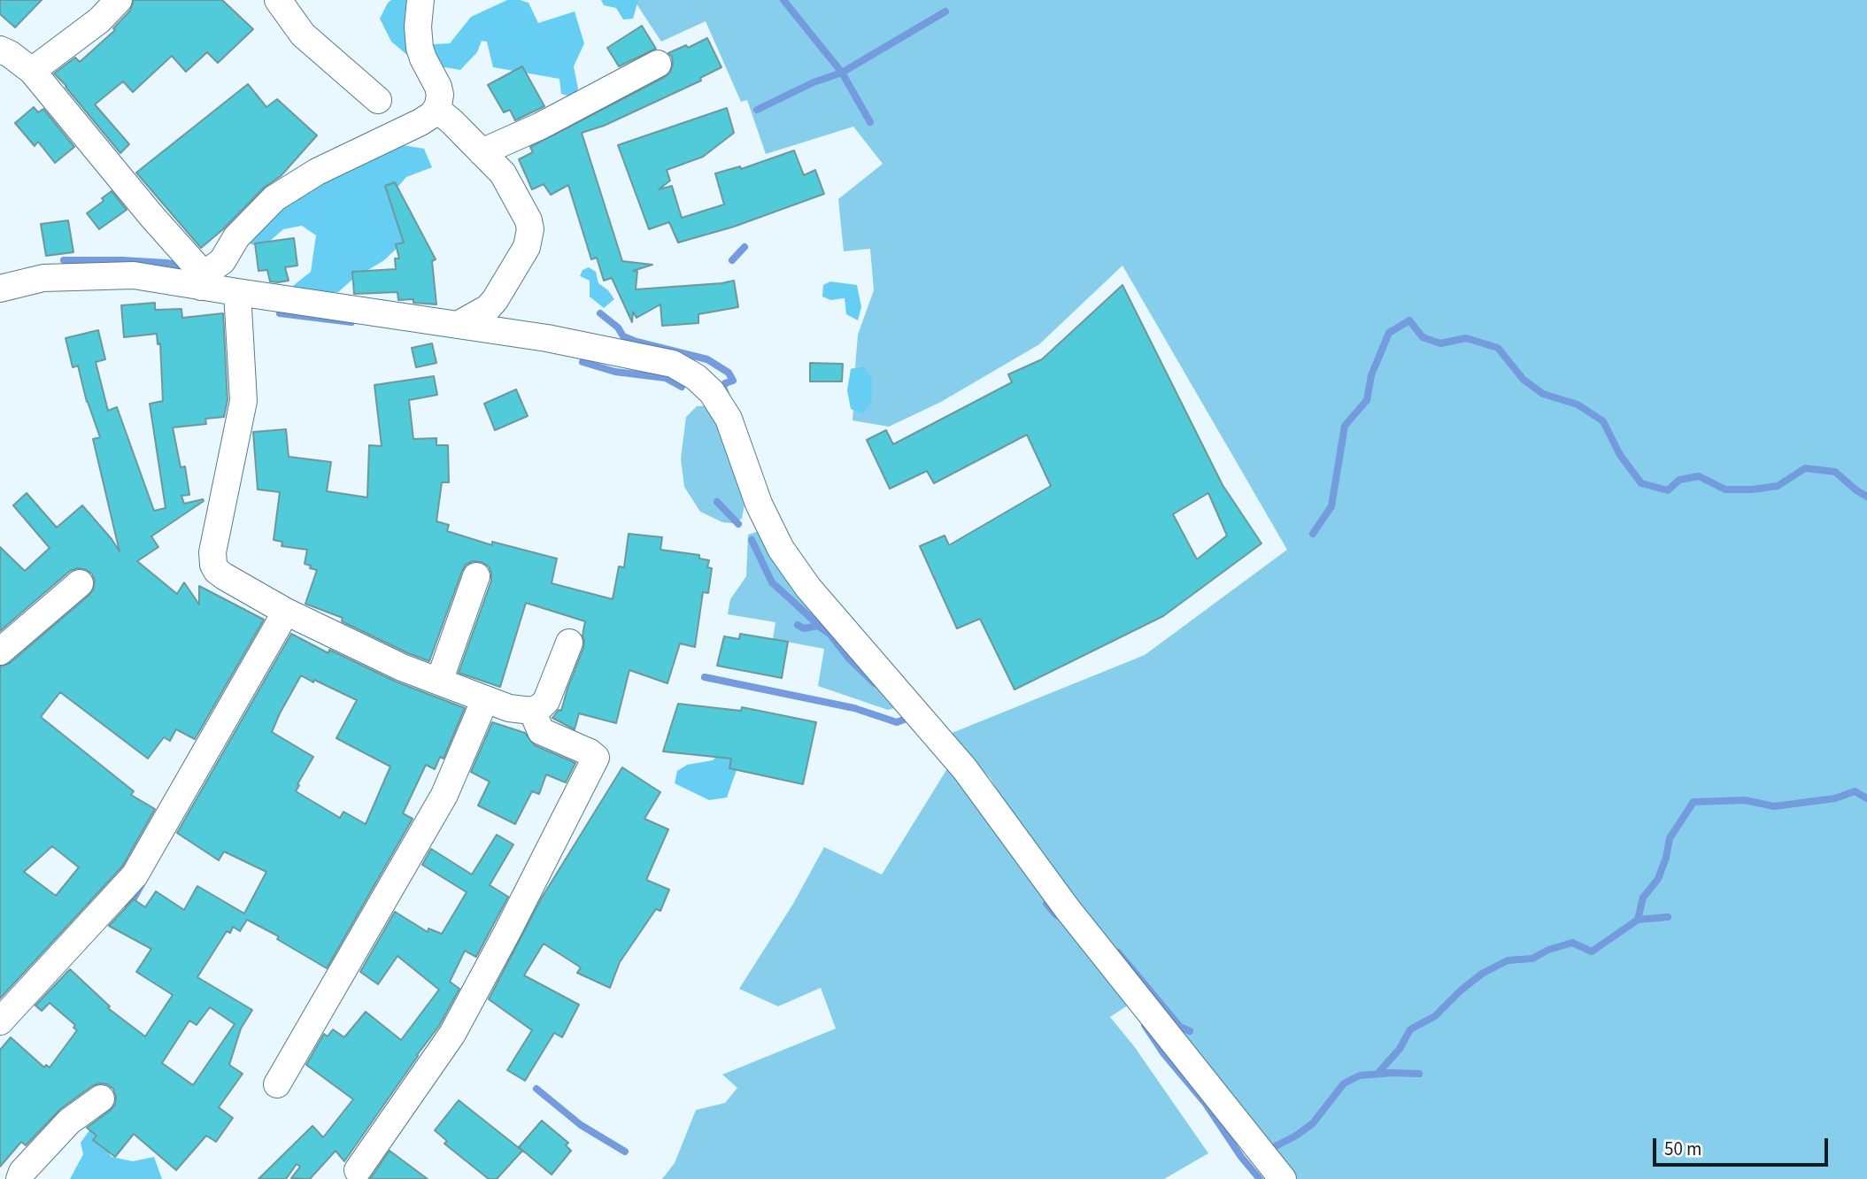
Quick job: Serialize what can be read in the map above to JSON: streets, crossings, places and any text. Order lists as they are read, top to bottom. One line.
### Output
{"scale_bar":"50 m"}
